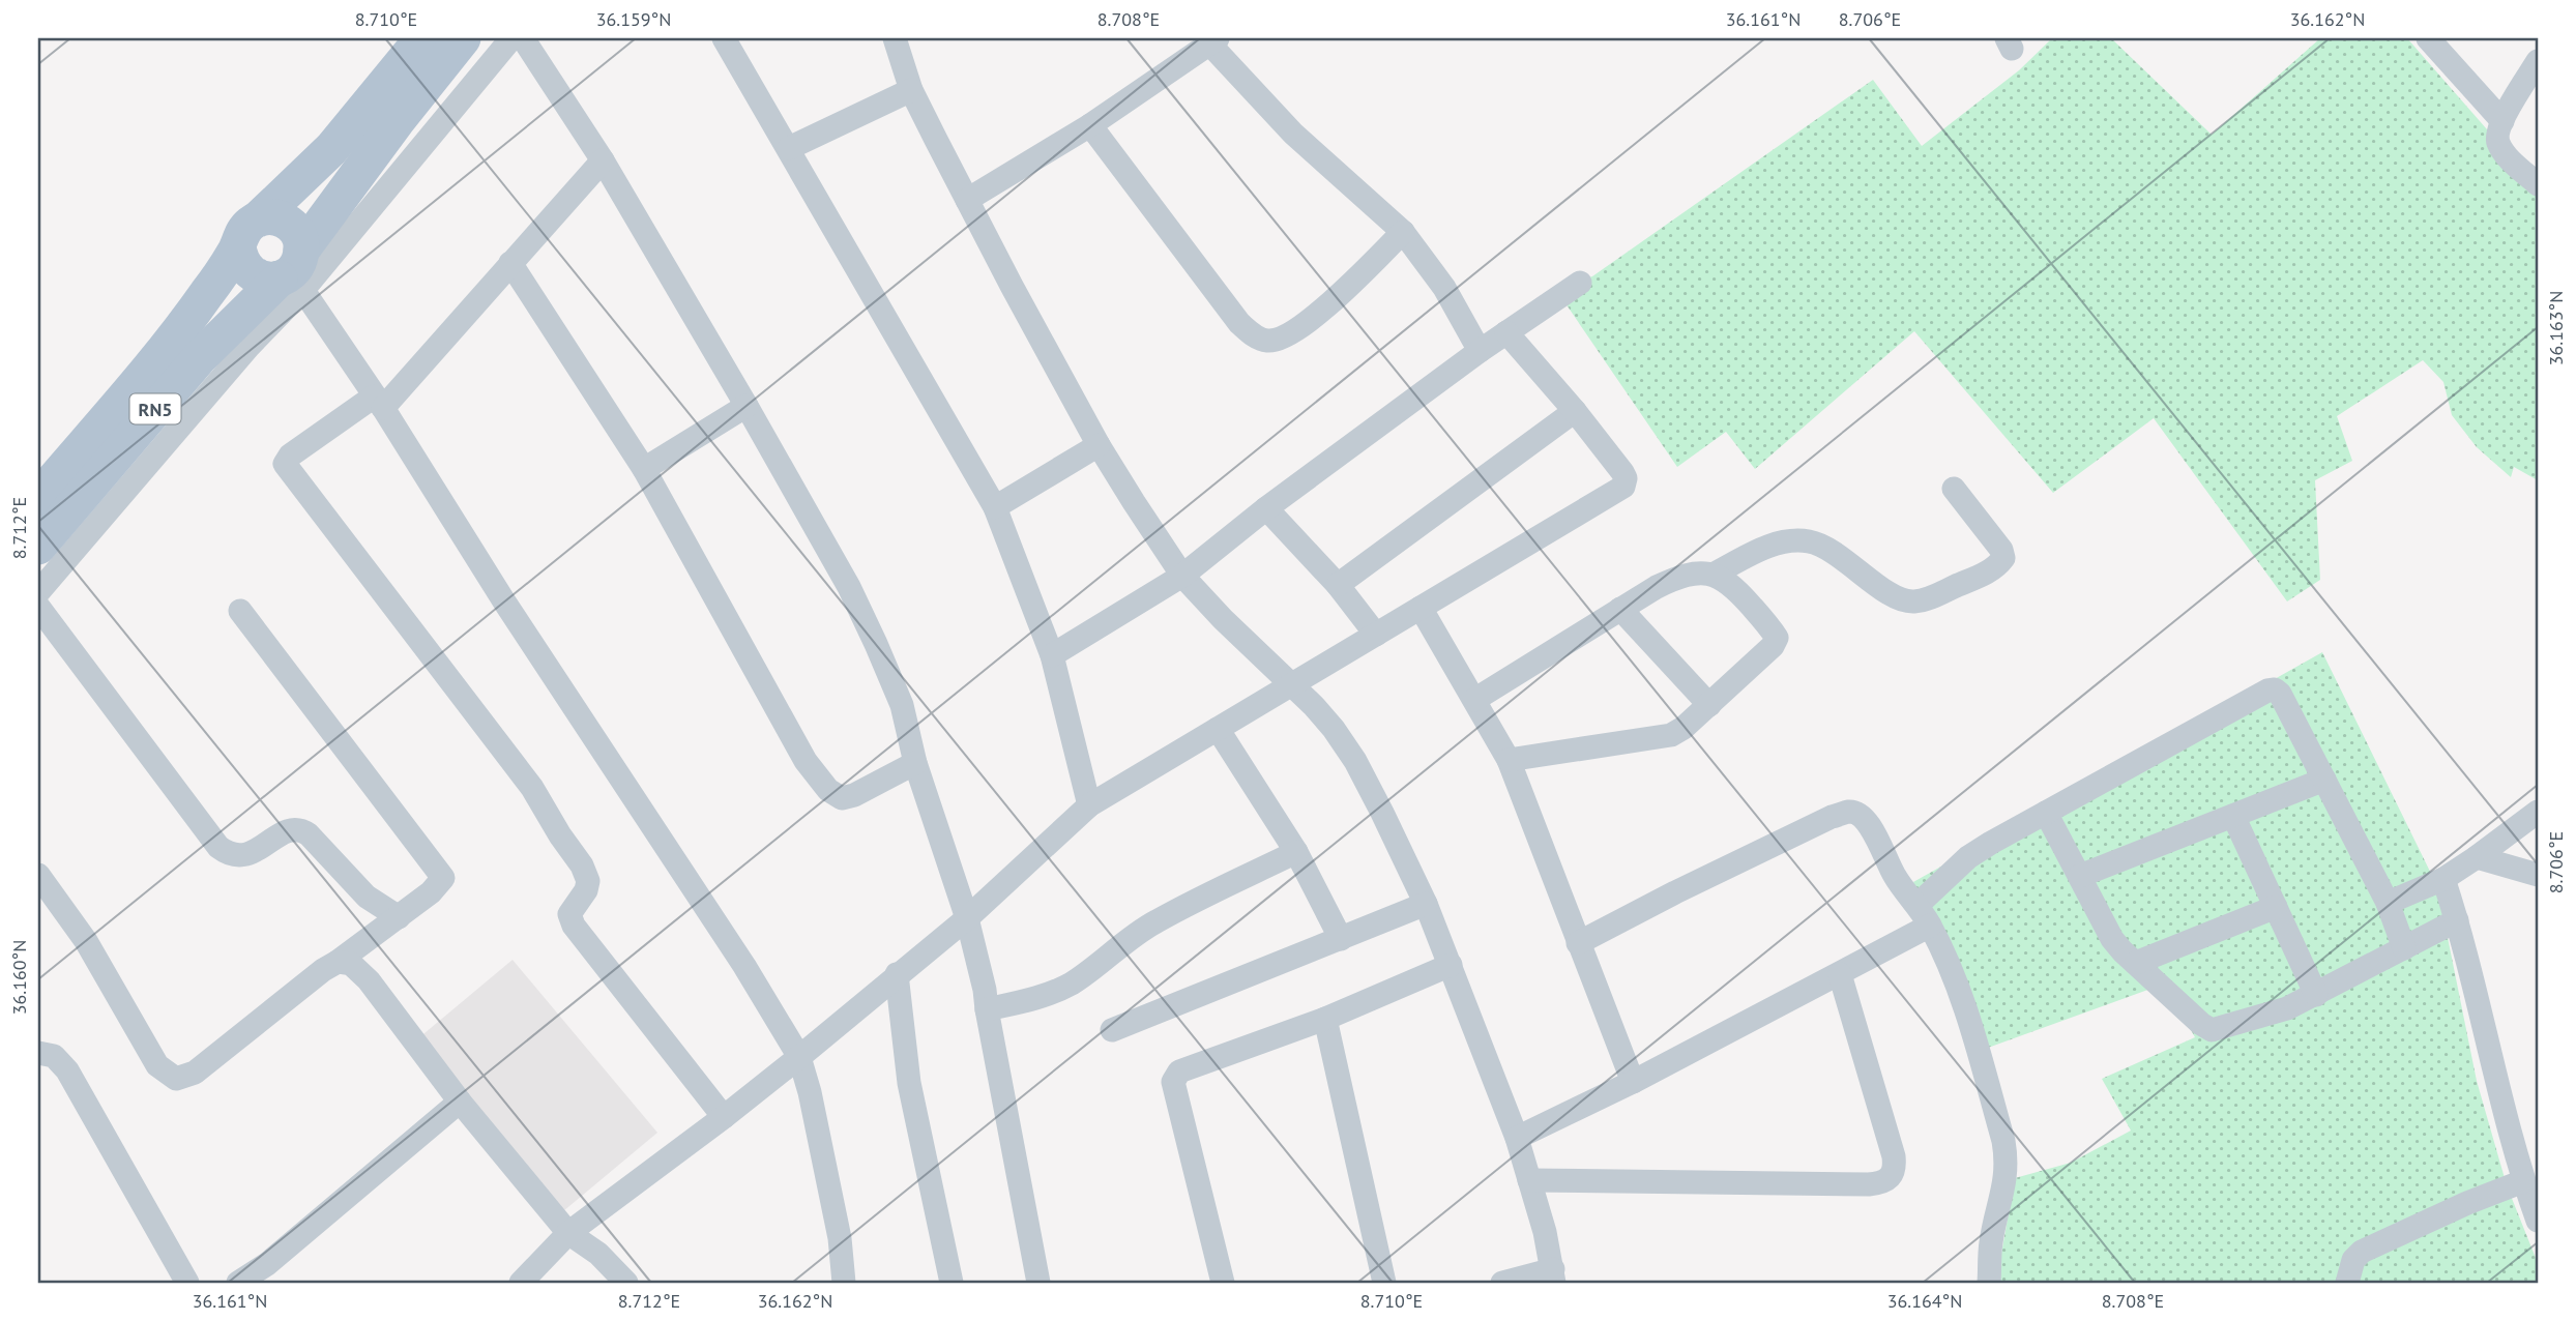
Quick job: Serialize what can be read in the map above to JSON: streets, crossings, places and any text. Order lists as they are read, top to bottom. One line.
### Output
{"streets":{"main road":["RN5"]},"coordinates":["8.710°E","36.159°N","8.708°E","36.161°N","8.706°E","36.162°N","36.163°N","8.712°E","36.160°N","36.164°N"]}
